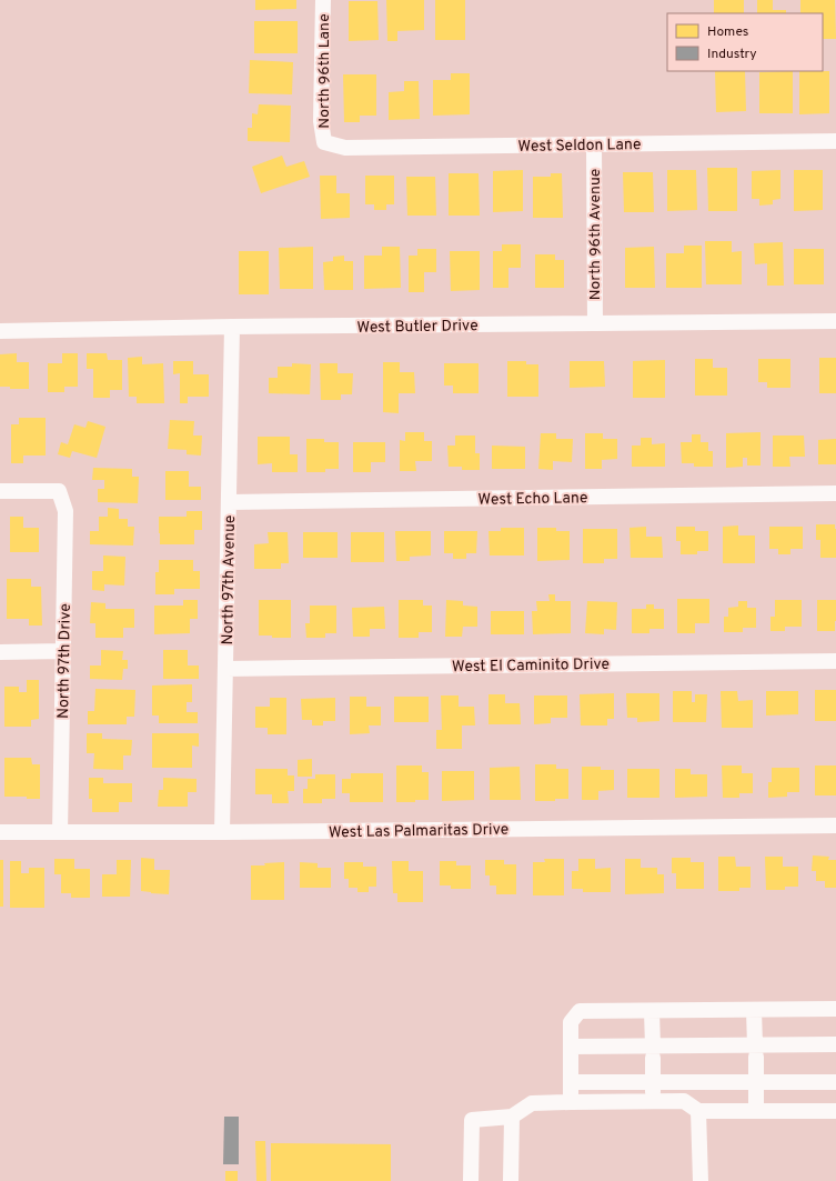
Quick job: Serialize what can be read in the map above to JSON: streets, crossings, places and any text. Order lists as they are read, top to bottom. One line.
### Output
{"streets":{"street":["North 96th Lane","West Seldon Lane","North 96th Avenue","West Butler Drive","West Echo Lane","North 97th Avenue","North 97th Drive","West El Caminito Drive","West Las Palmaritas Drive"]},"crossings":[["North 96th Lane","West Seldon Lane"],["West Seldon Lane","North 96th Avenue"],["North 96th Avenue","West Butler Drive"],["West Butler Drive","North 97th Avenue"],["West Echo Lane","North 97th Avenue"],["North 97th Avenue","West El Caminito Drive"],["North 97th Avenue","West Las Palmaritas Drive"],["North 97th Drive","West Las Palmaritas Drive"]],"legend":["Homes","Industry"]}
